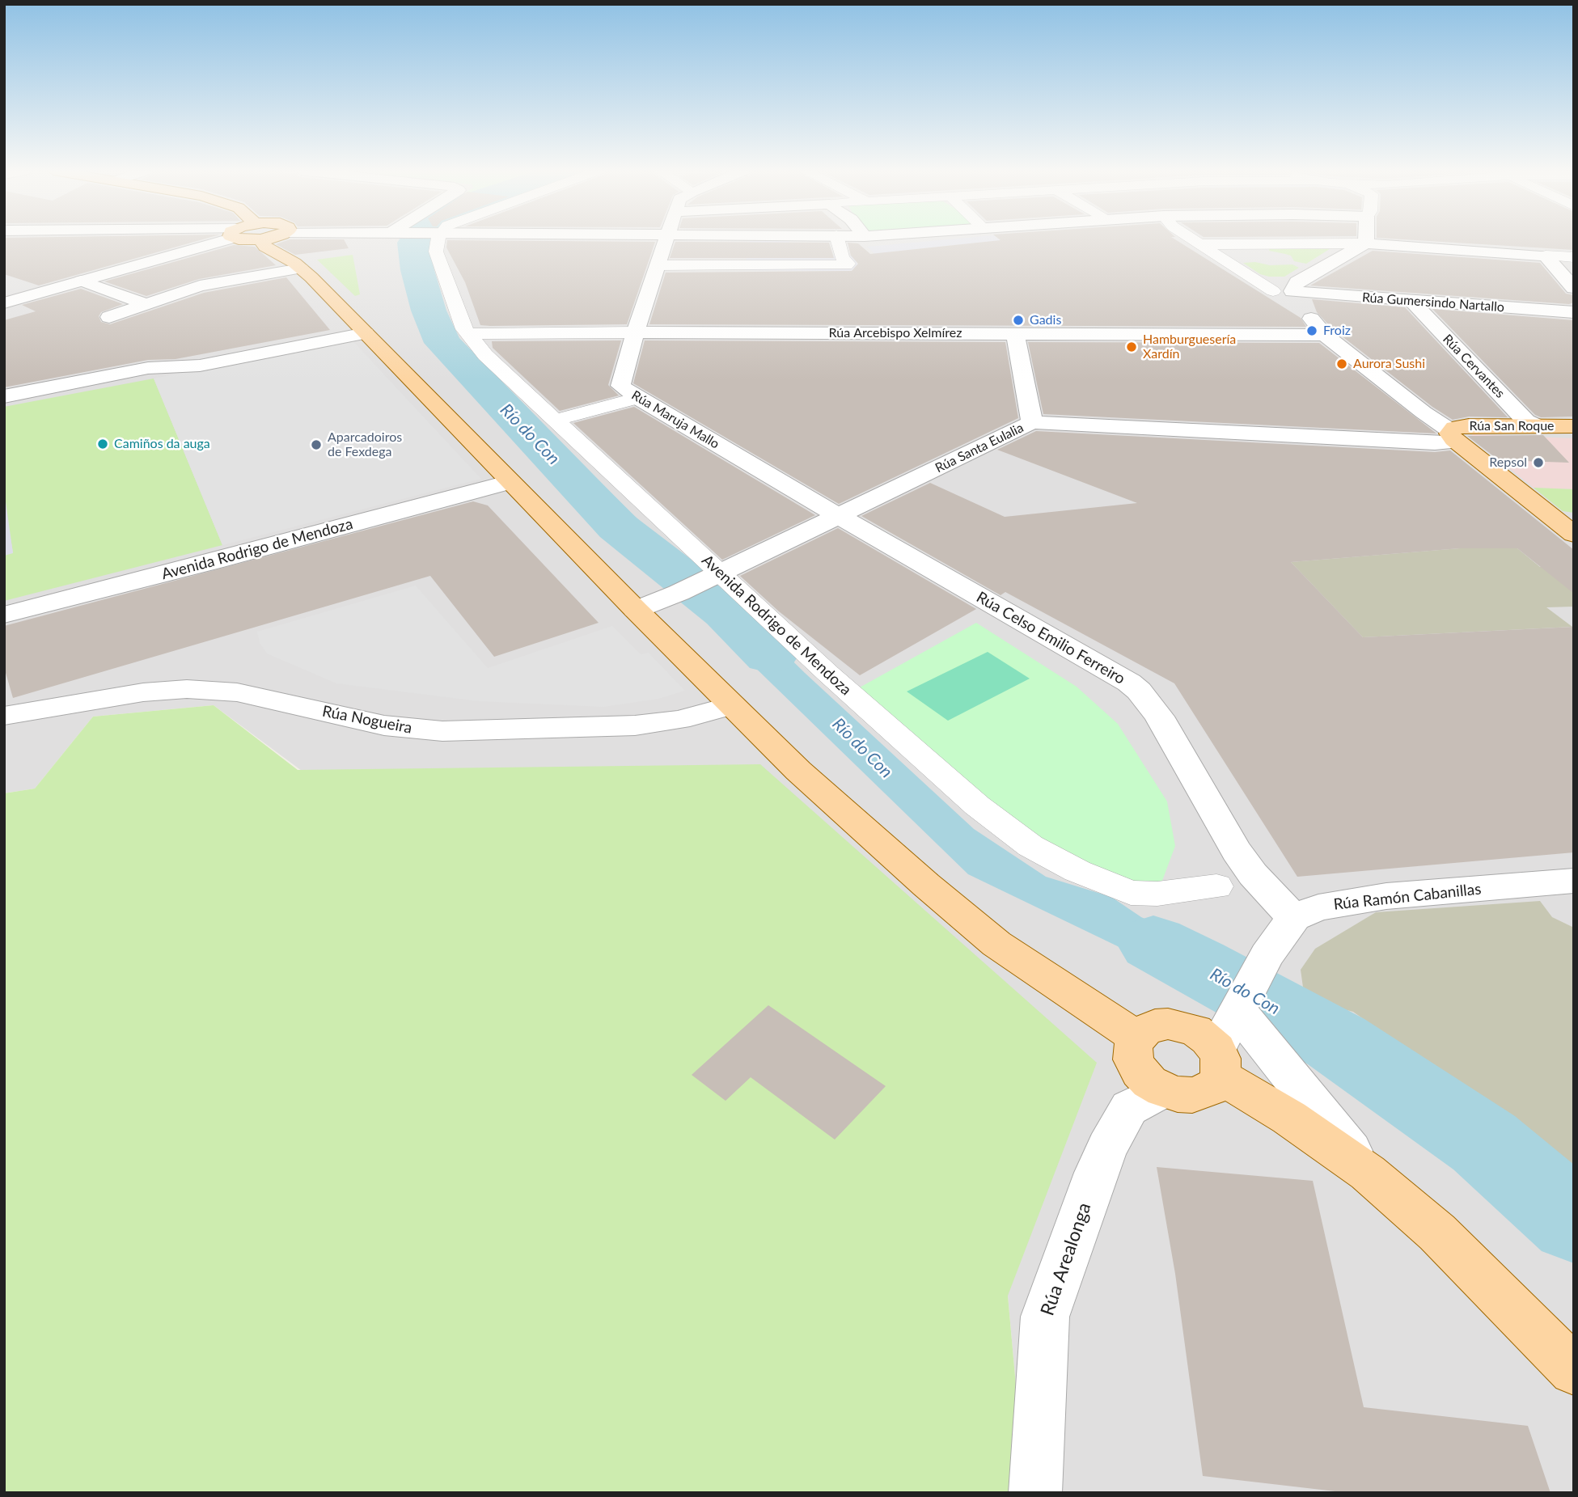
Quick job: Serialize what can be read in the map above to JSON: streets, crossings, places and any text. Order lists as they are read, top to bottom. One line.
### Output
{"streets":{"main road":["Rúa San Roque"],"street":["Rúa Gumersindo Nartallo","Rúa Arcebispo Xelmírez","Rúa Cervantes","Rúa Maruja Mallo","Rúa Santa Eulalia","Avenida Rodrigo de Mendoza","Rúa Celso Emilio Ferreiro","Rúa Nogueira","Rúa Ramón Cabanillas","Rúa Arealonga"]},"crossings":[["Rúa Gumersindo Nartallo","Rúa Cervantes"],["Rúa Gumersindo Nartallo","Rúa San Roque"],["Rúa Arcebispo Xelmírez","Rúa Maruja Mallo"],["Rúa Arcebispo Xelmírez","Rúa San Roque"],["Rúa Arcebispo Xelmírez","Avenida Rodrigo de Mendoza"],["Rúa Cervantes","Rúa San Roque"],["Rúa Maruja Mallo","Rúa Santa Eulalia"],["Rúa Maruja Mallo","Rúa Celso Emilio Ferreiro"],["Rúa San Roque","Rúa Santa Eulalia"],["Rúa Santa Eulalia","Avenida Rodrigo de Mendoza"],["Rúa Santa Eulalia","Rúa Celso Emilio Ferreiro"],["Rúa Celso Emilio Ferreiro","Rúa Ramón Cabanillas"]],"water":["Río do Con"],"places":["Gadis","Froiz","Hamburguesería Xardín","Aurora Sushi","Camiños da auga","Aparcadoiros de Fexdega","Repsol"]}
